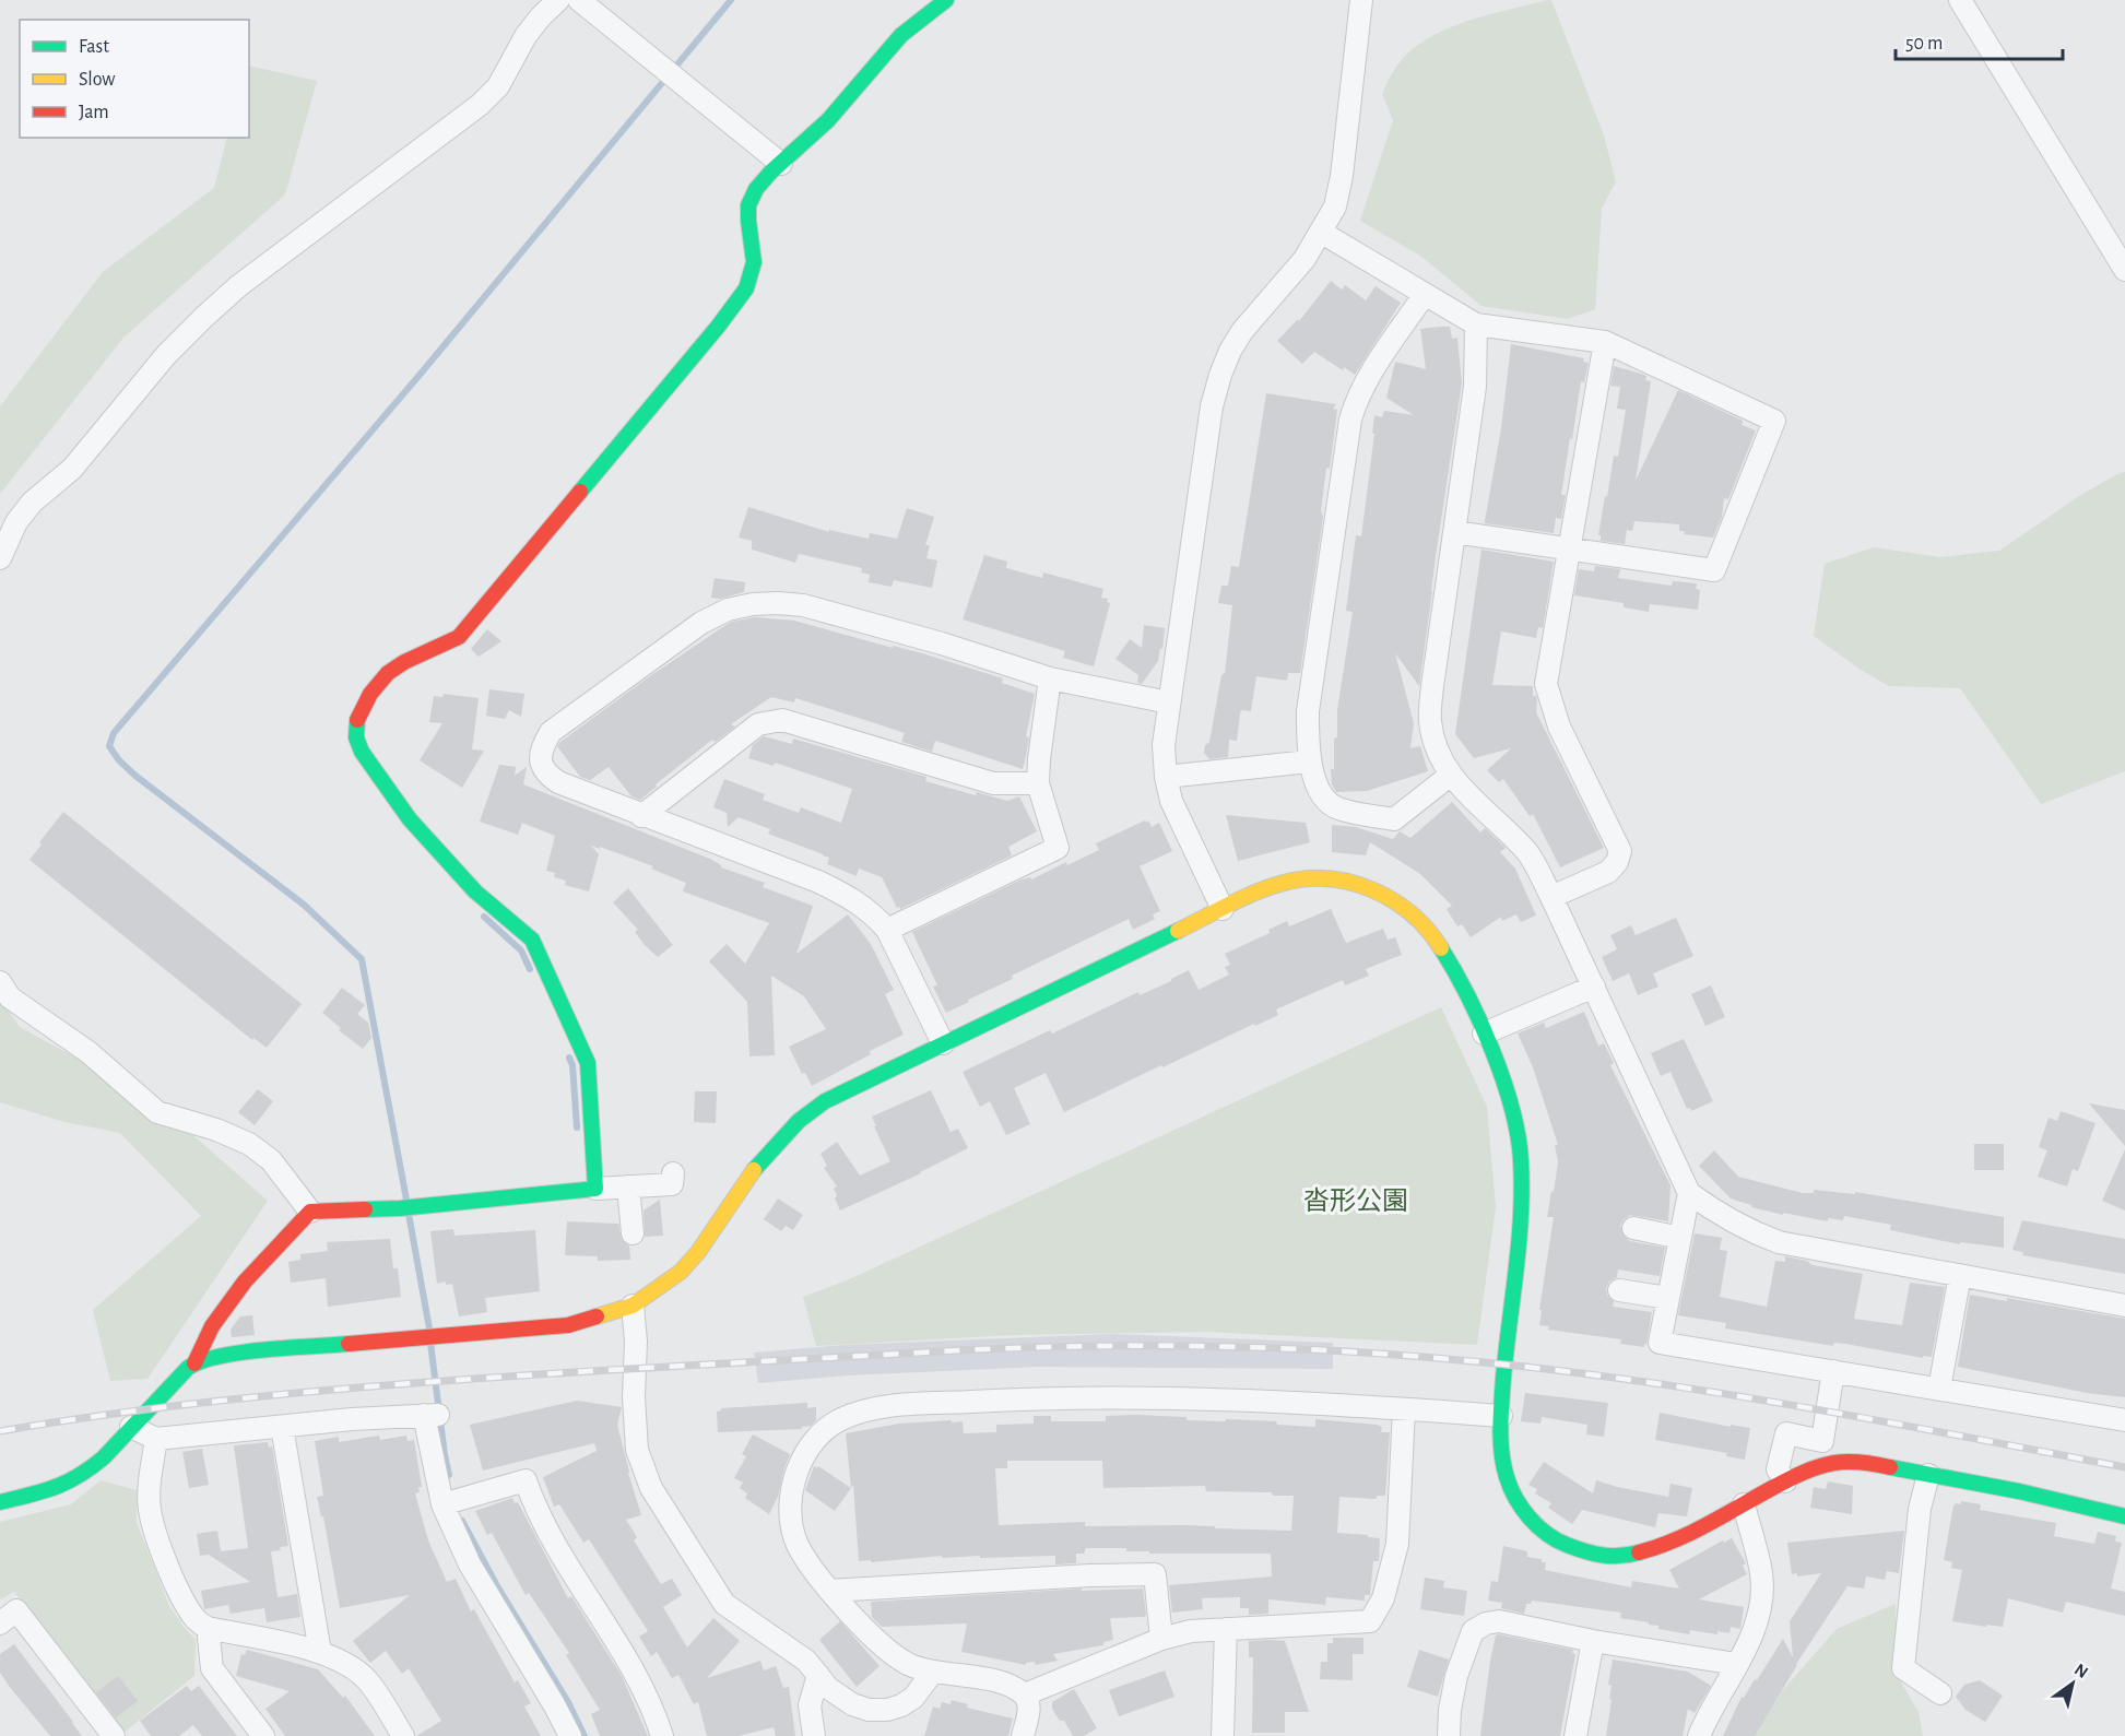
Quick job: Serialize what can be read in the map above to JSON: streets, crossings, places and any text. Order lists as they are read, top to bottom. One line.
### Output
{"parks":["沓形公園"],"legend":["Fast","Slow","Jam"],"scale_bar":"50 m","north":"top right"}
